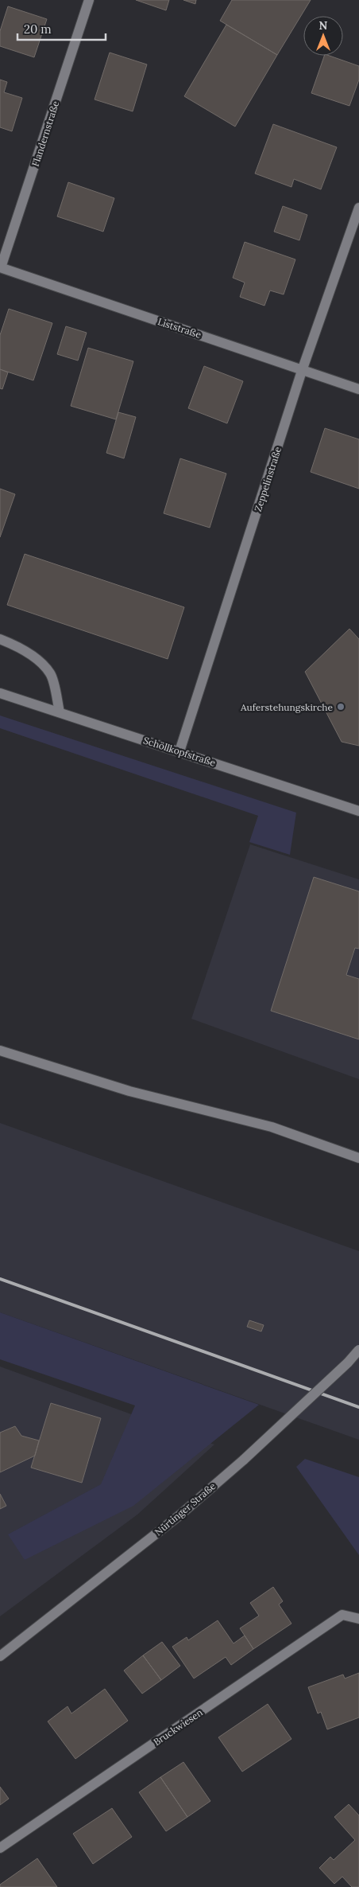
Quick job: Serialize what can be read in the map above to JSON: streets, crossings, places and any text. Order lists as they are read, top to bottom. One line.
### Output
{"streets":{"street":["Flandernstraße","Liststraße","Zeppelinstraße","Schöllkopfstraße","Nürtinger Straße","Bruckwiesen"]},"crossings":[["Flandernstraße","Liststraße"],["Liststraße","Zeppelinstraße"],["Zeppelinstraße","Schöllkopfstraße"]],"places":["Auferstehungskirche"],"scale_bar":"20 m","north":"top"}
